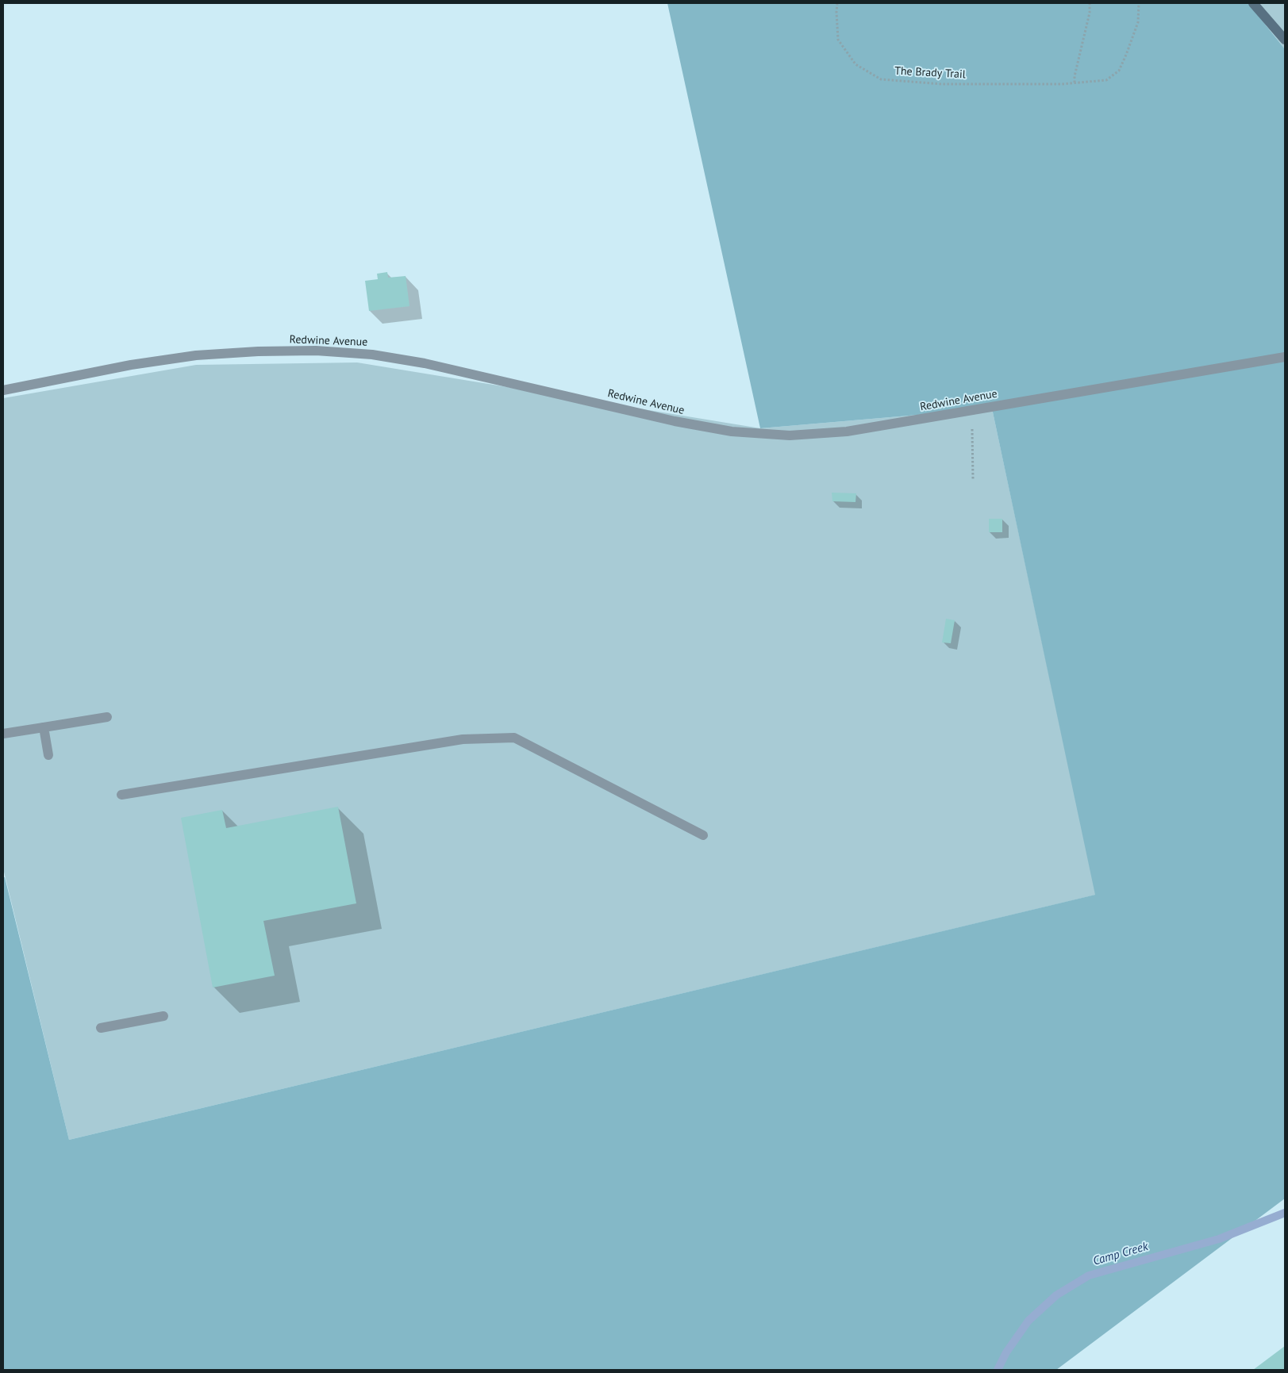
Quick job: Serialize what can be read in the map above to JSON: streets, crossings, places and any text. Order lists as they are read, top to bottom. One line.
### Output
{"streets":{"street":["Redwine Avenue"],"path":["The Brady Trail"]},"water":["Camp Creek"]}
